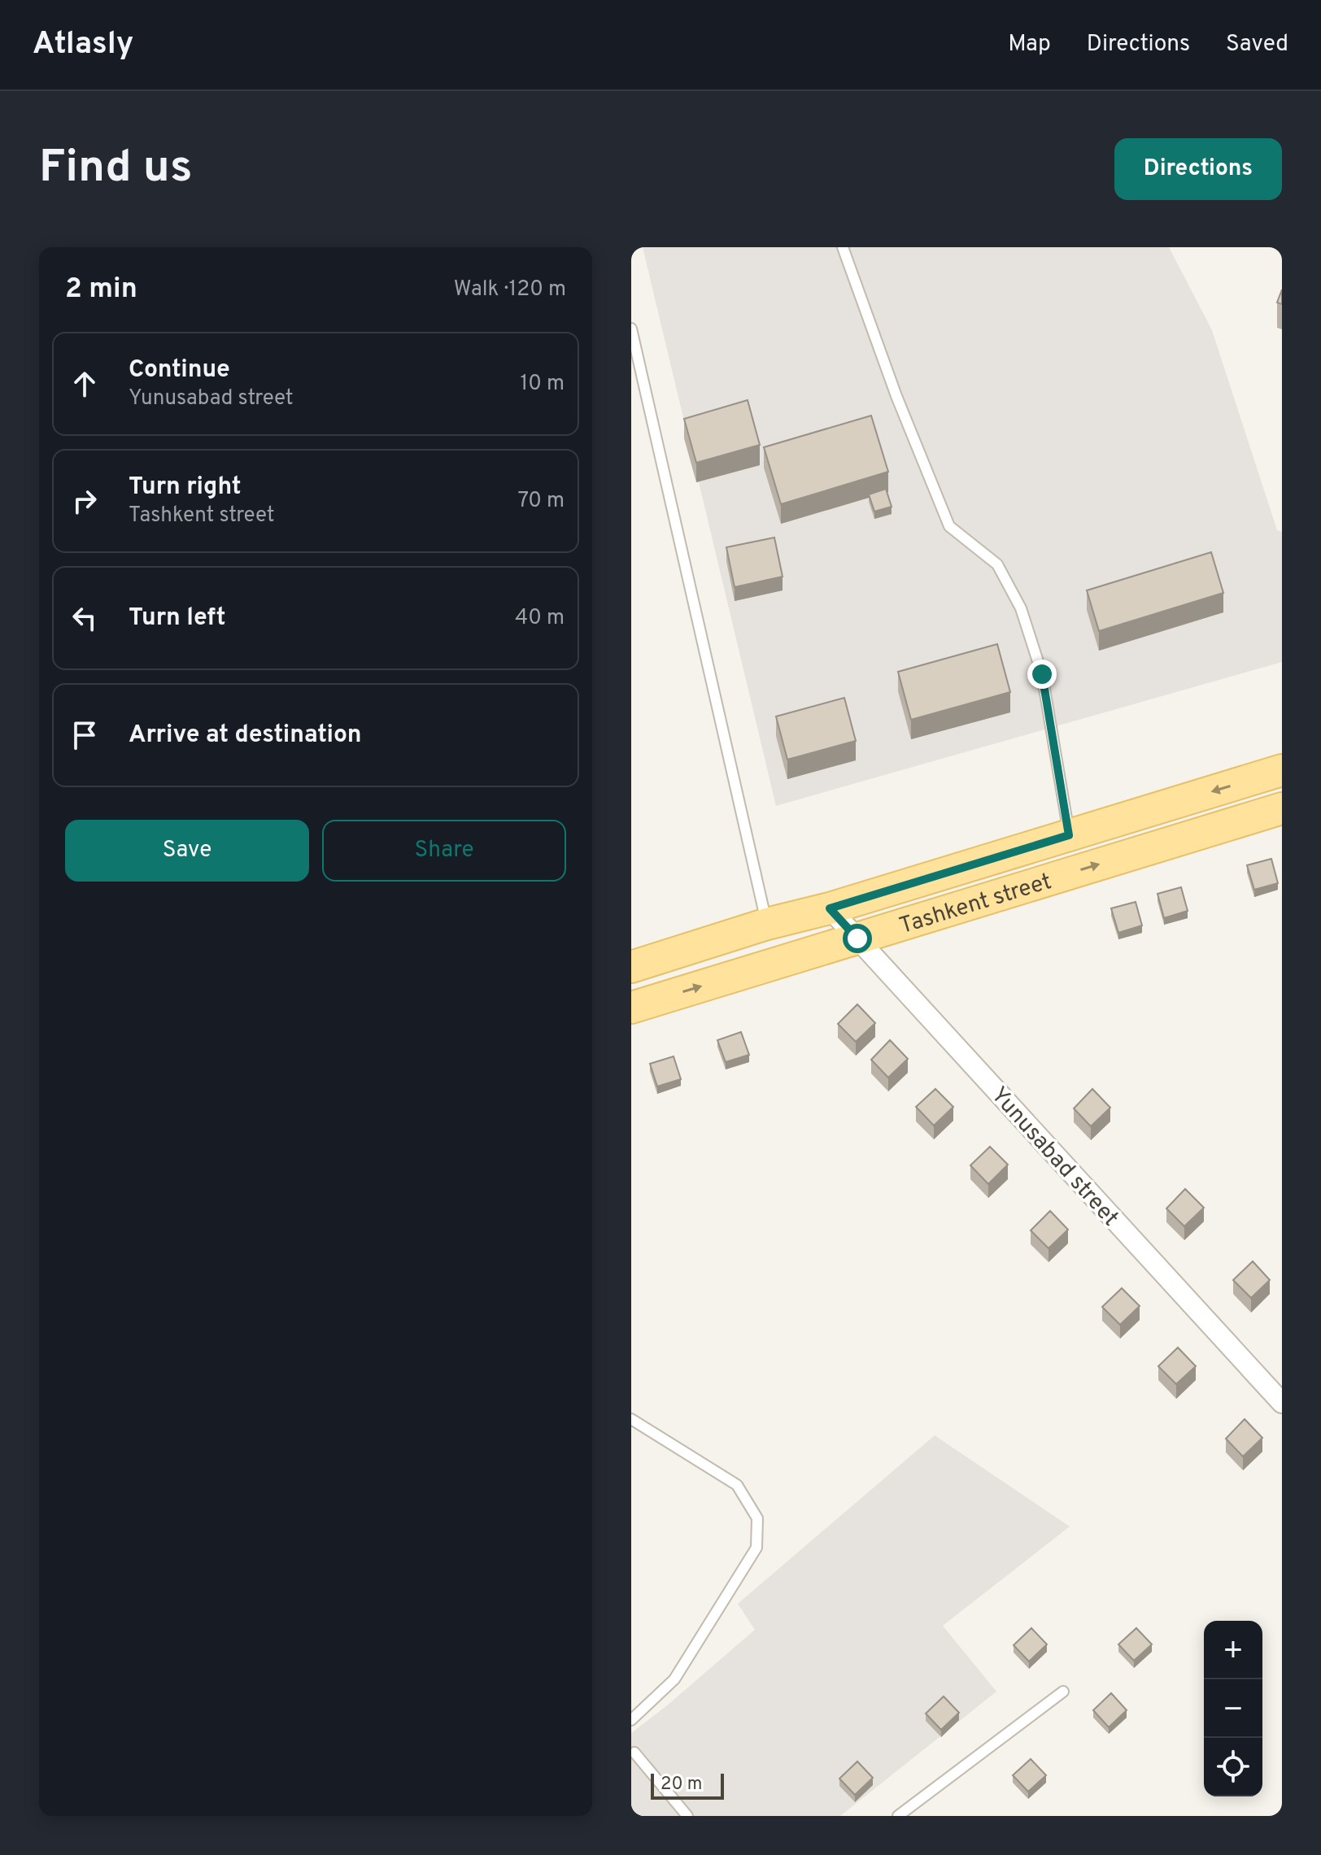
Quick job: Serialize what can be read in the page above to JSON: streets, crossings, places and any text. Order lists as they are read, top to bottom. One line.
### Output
{"streets":{"main road":["Tashkent street"],"street":["Yunusabad street"]},"crossings":[["Tashkent street","Yunusabad street"]],"scale_bar":"20 m","page":{"header":"Atlasly","nav":["Map","Directions","Saved"],"buttons":["Directions",["Save","Share"]],"title":"Find us","heading":["2 min","Walk · 120 m"],"list":[["Continue","Yunusabad street","10 m"],["Turn right","Tashkent street","70 m"],["Turn left","40 m"],"Arrive at destination"],"map_buttons":["+","−"],"scale":"20 m"}}
